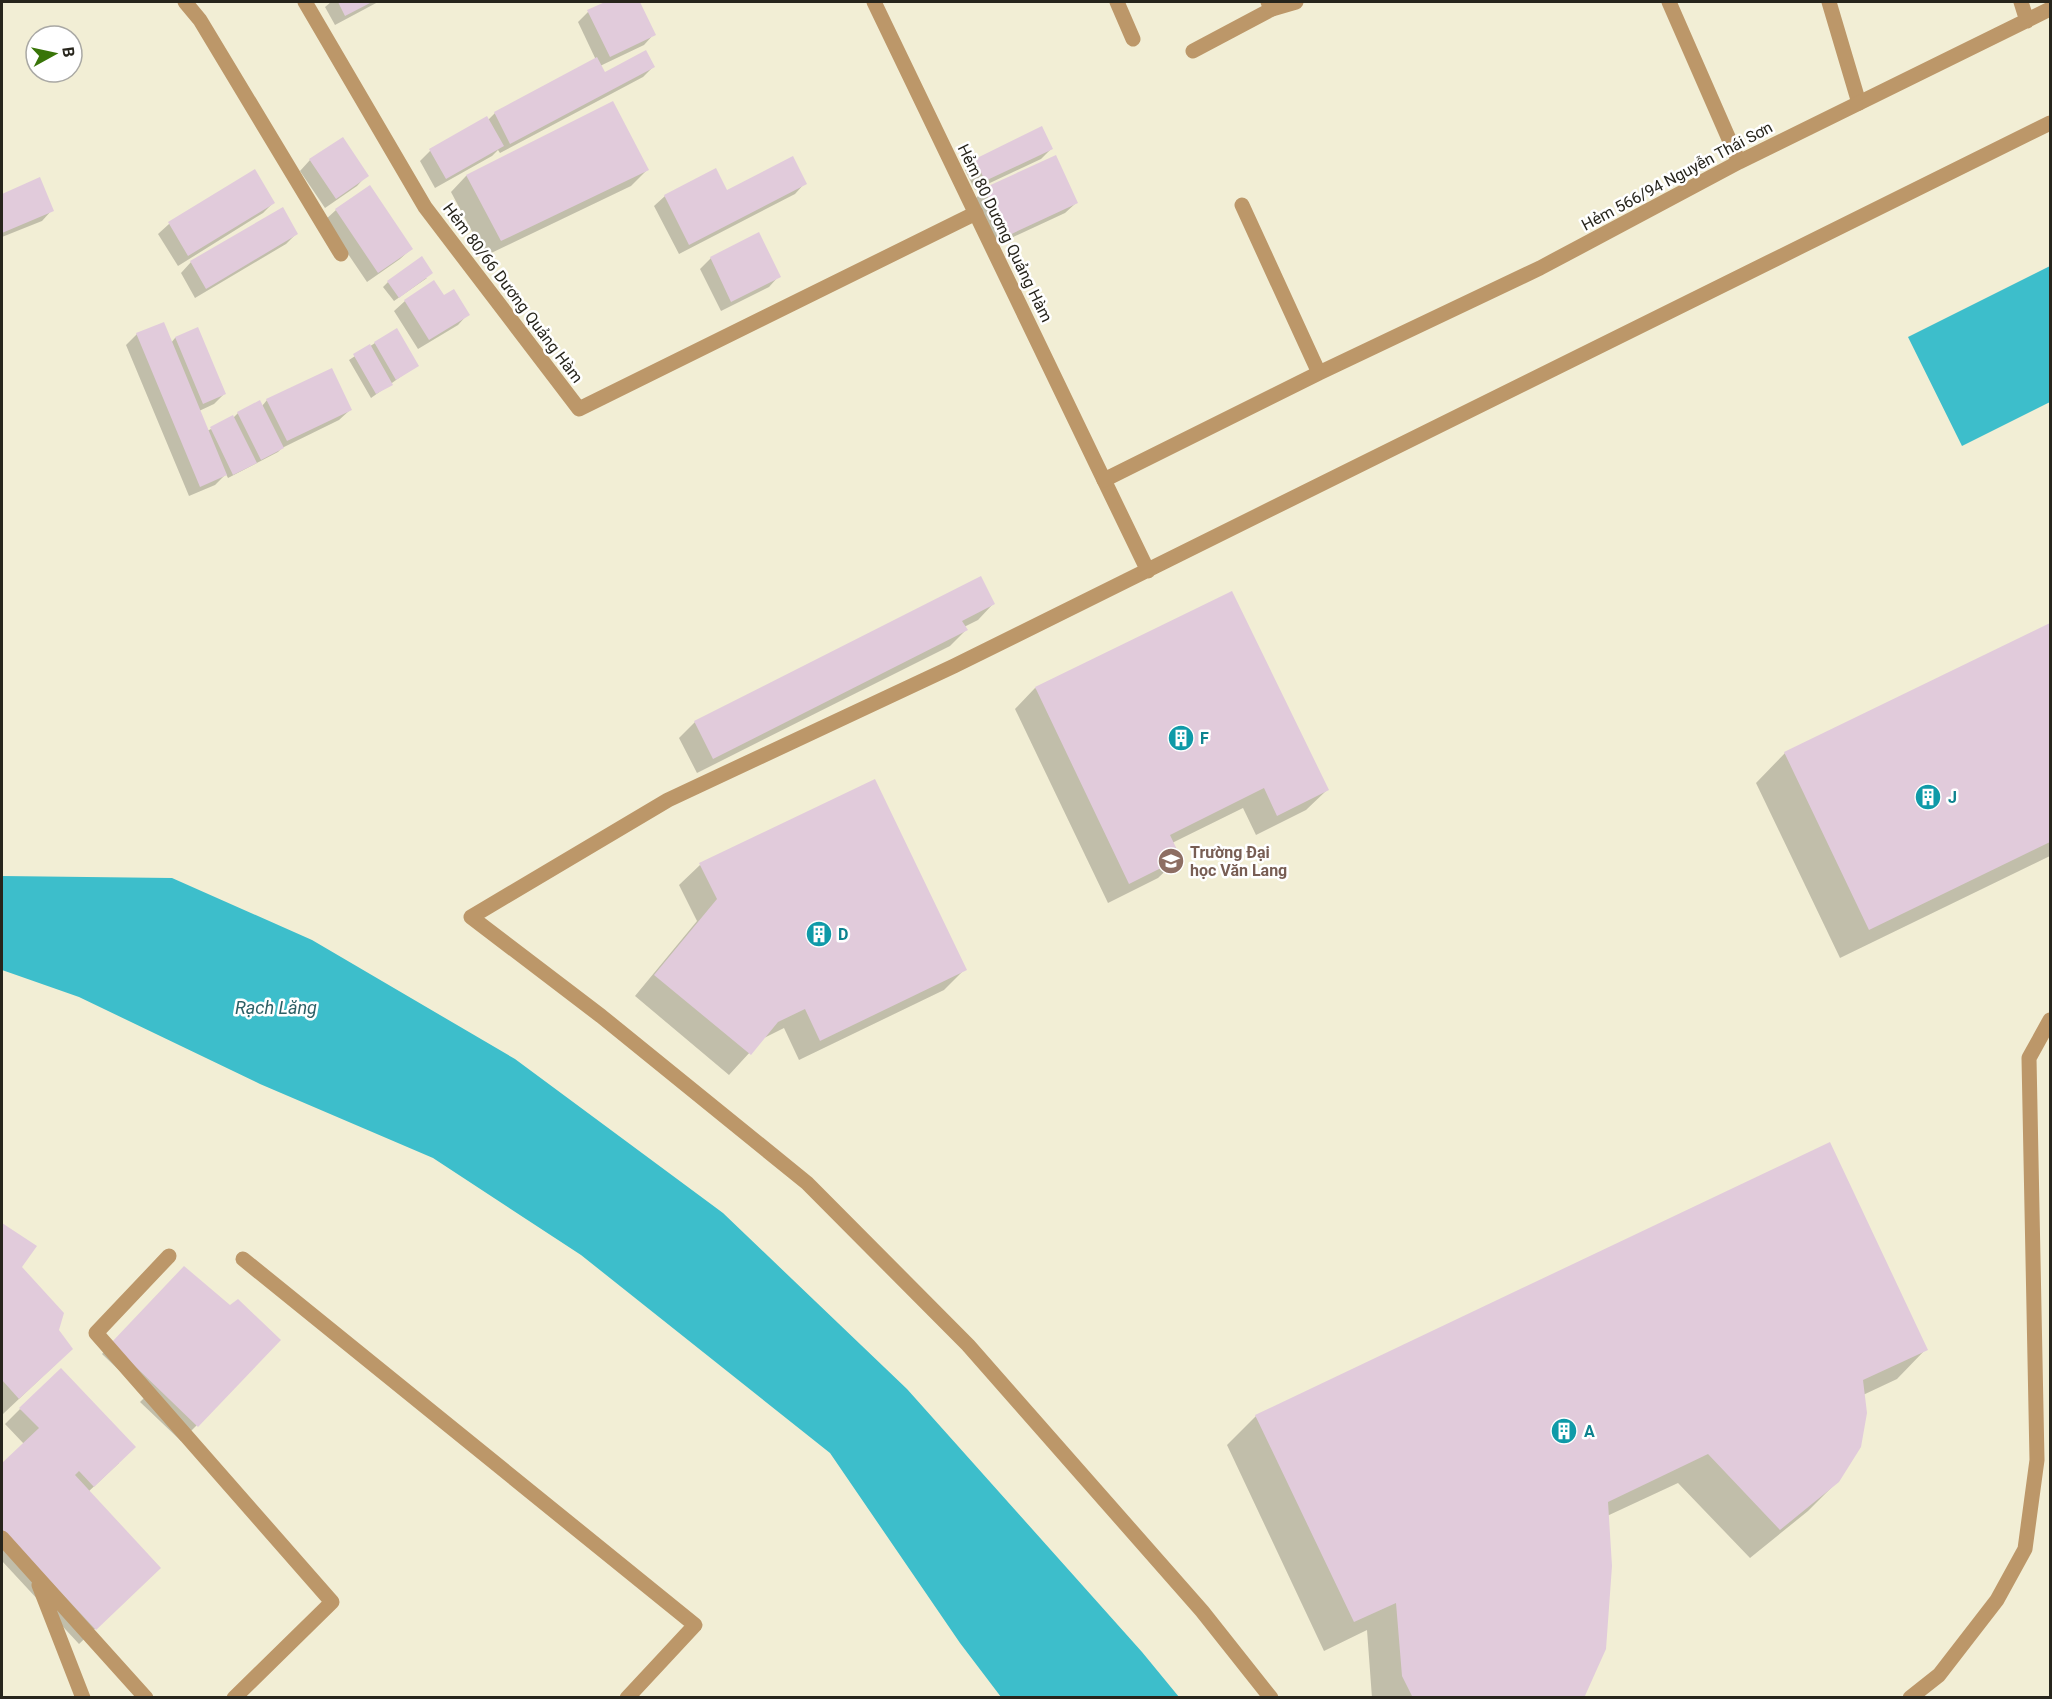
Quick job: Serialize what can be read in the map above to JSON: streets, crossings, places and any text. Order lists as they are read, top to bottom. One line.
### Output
{"streets":{"street":["Hẻm 566/94 Nguyễn Thái Sơn","Hẻm 80 Dương Quảng Hàm","Hẻm 80/66 Dương Quảng Hàm"]},"crossings":[["Hẻm 566/94 Nguyễn Thái Sơn","Hẻm 80 Dương Quảng Hàm"],["Hẻm 80 Dương Quảng Hàm","Hẻm 80/66 Dương Quảng Hàm"]],"water":["Rạch Lăng"],"places":{"building":["F","J","D","A"],"school or university":["Trường Đại học Văn Lang"]},"north":"right"}
